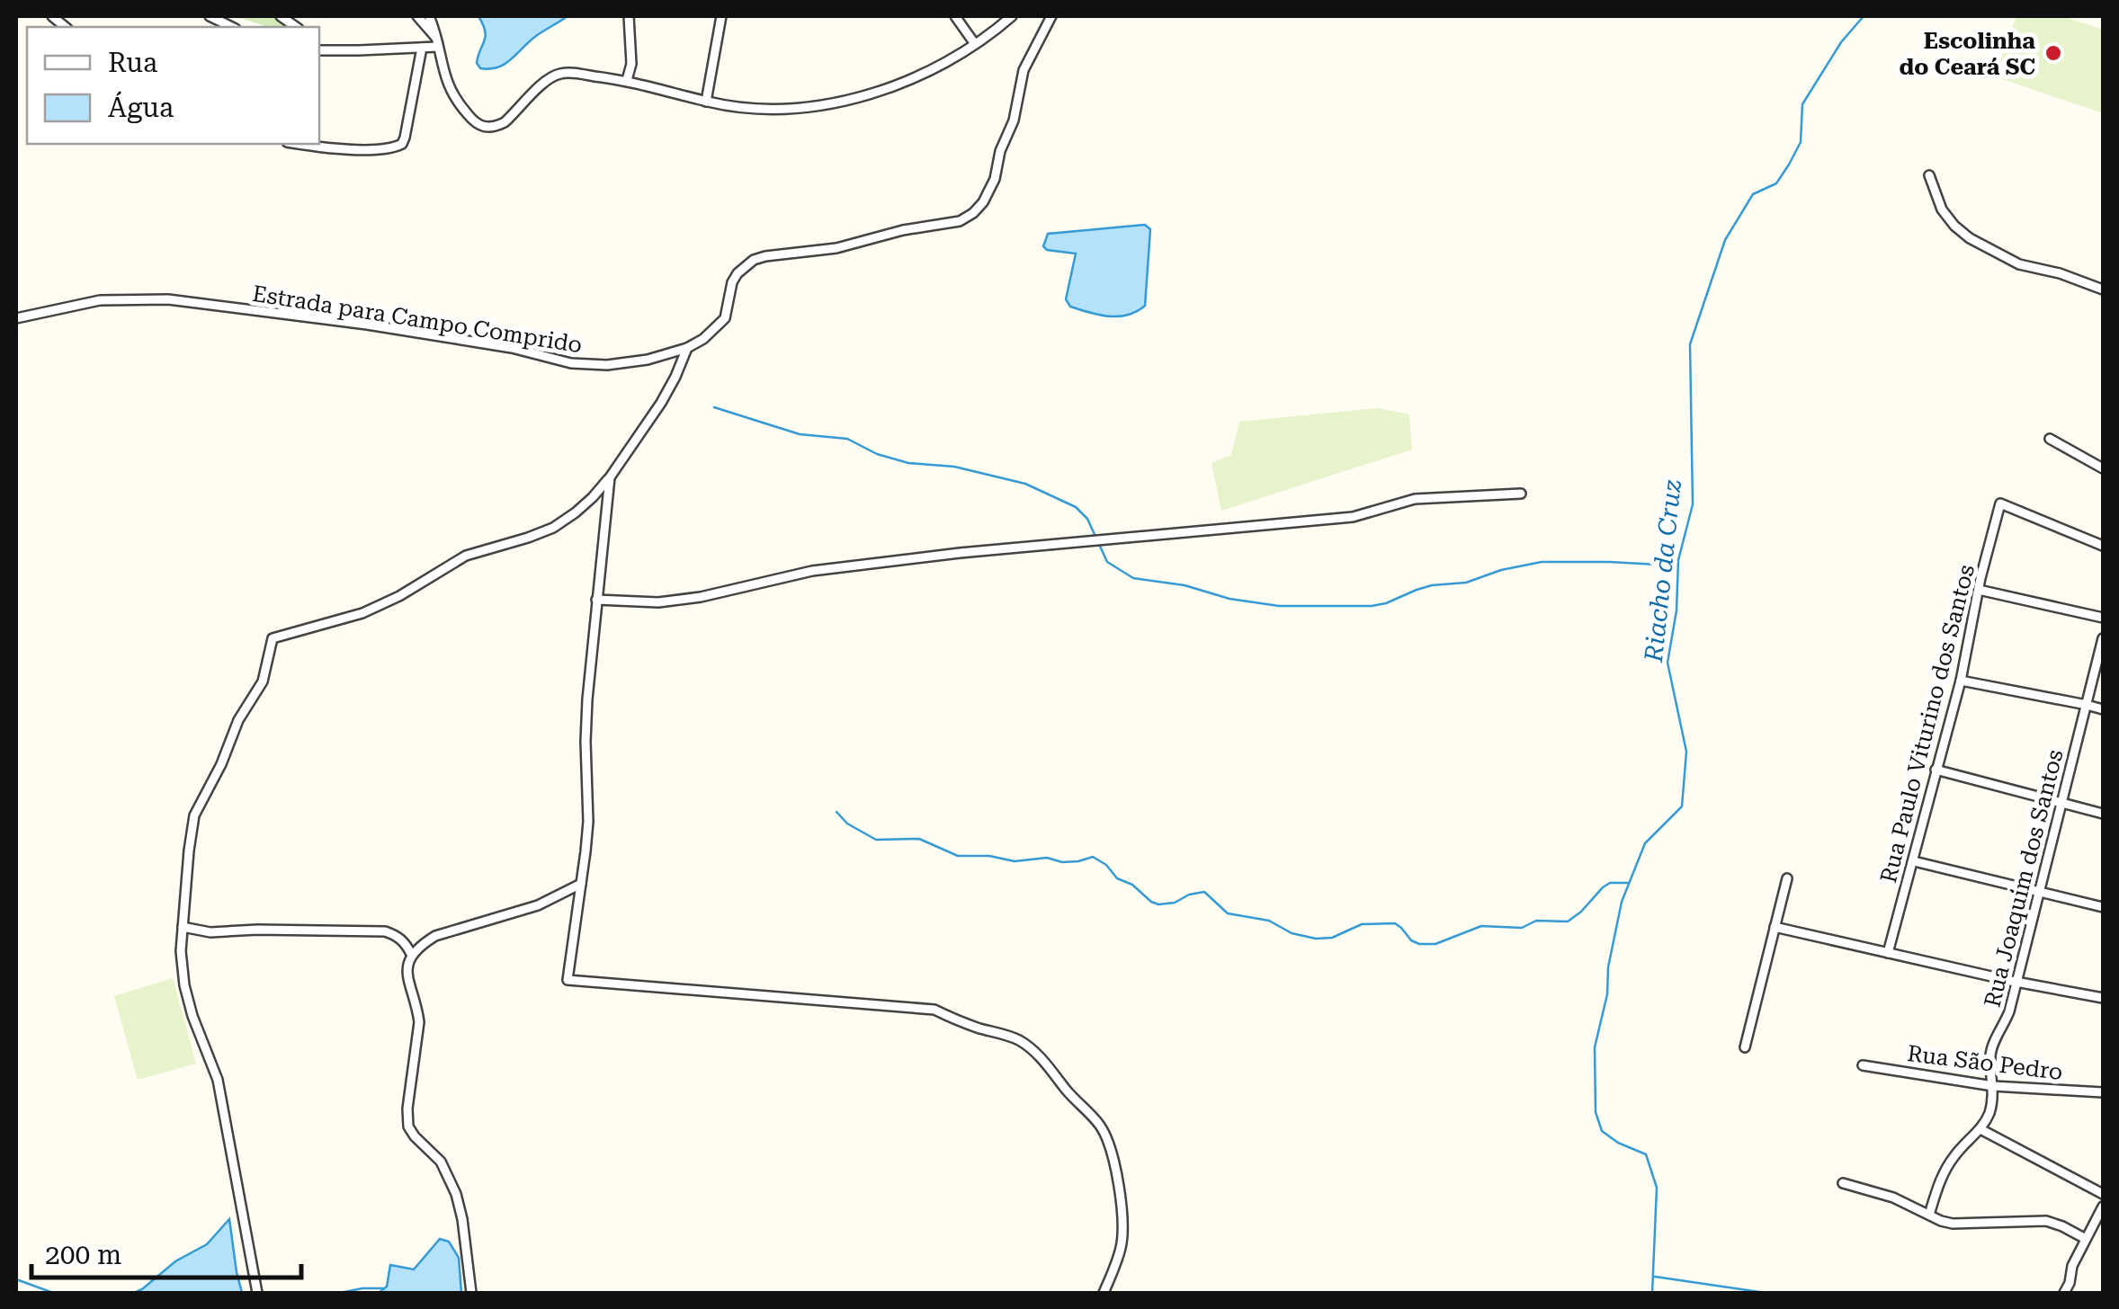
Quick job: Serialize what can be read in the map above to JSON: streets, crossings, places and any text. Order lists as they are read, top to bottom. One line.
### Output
{"streets":{"street":["Estrada para Campo Comprido","Rua Paulo Viturino dos Santos","Rua Joaquim dos Santos","Rua São Pedro"]},"crossings":[["Rua Joaquim dos Santos","Rua São Pedro"]],"water":["Riacho da Cruz"],"places":["Escolinha do Ceará SC"],"legend":["Rua","Água"],"scale_bar":"200 m"}
